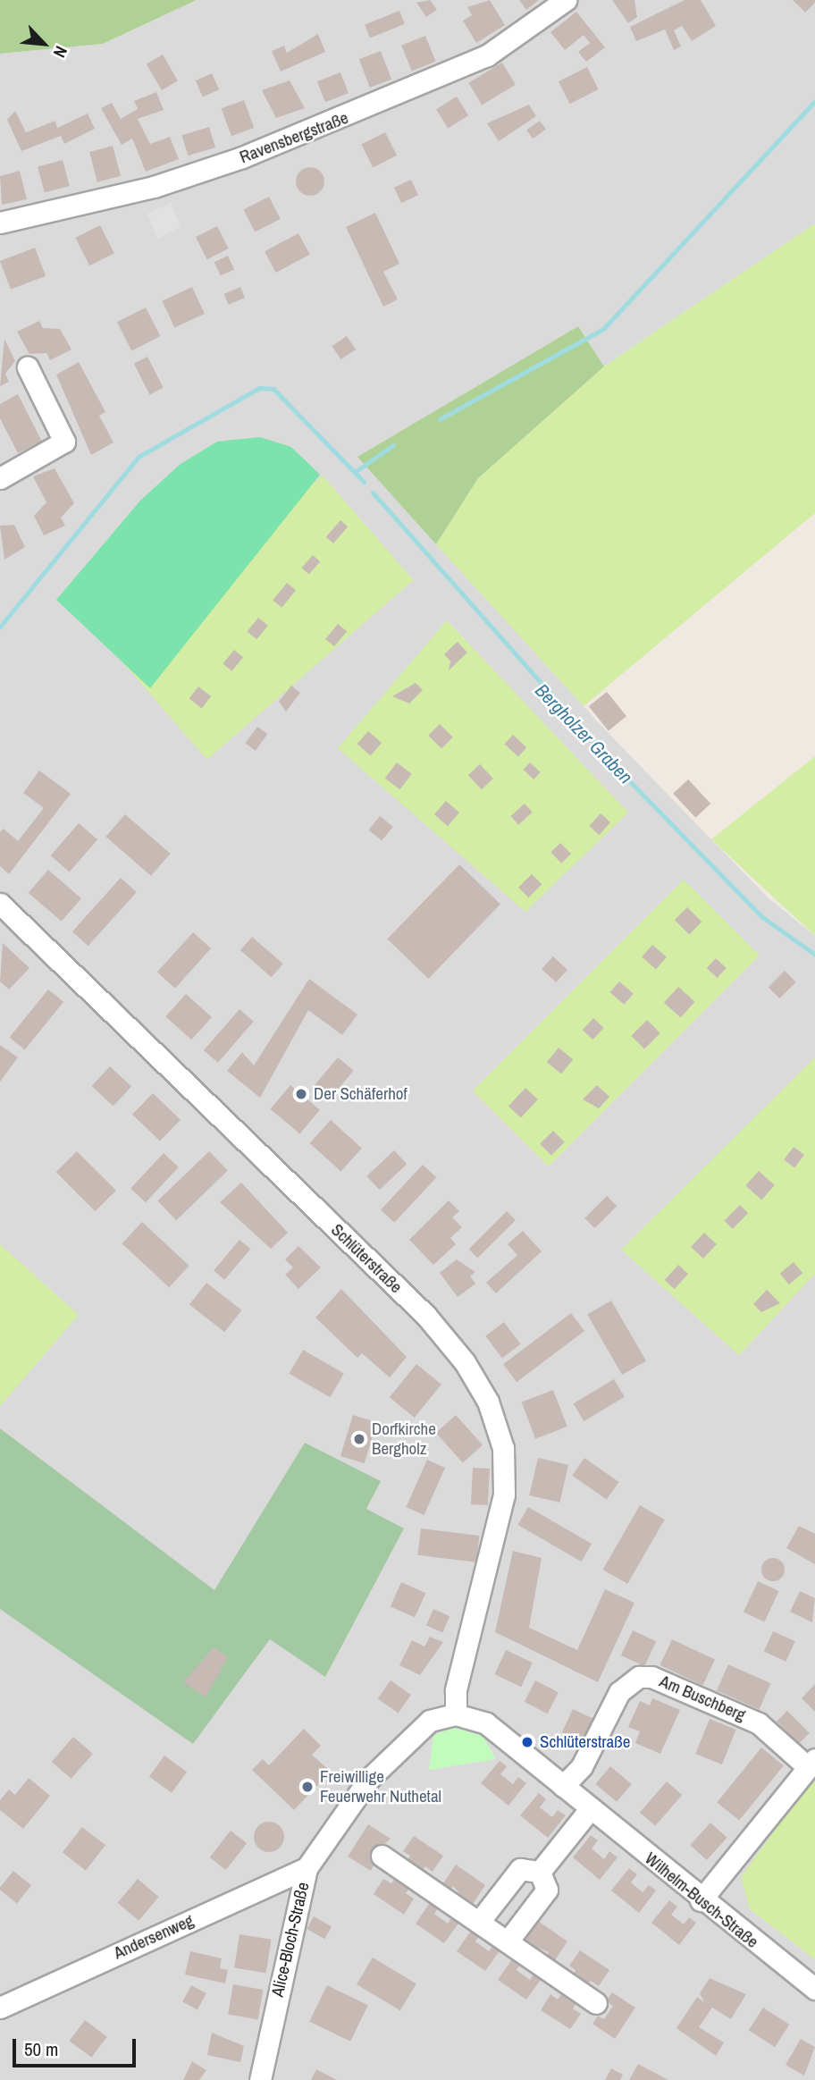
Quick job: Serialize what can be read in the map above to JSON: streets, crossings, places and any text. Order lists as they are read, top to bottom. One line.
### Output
{"streets":{"street":["Ravensbergstraße","Schlüterstraße","Am Buschberg","Wilhelm-Busch-Straße","Andersenweg","Alice-Bloch-Straße"]},"crossings":[["Schlüterstraße","Wilhelm-Busch-Straße"],["Schlüterstraße","Alice-Bloch-Straße"],["Am Buschberg","Wilhelm-Busch-Straße"],["Wilhelm-Busch-Straße","Alice-Bloch-Straße"],["Andersenweg","Alice-Bloch-Straße"]],"water":["Bergholzer Graben"],"places":["Der Schäferhof","Dorfkirche Bergholz","Schlüterstraße","Freiwillige Feuerwehr Nuthetal"],"scale_bar":"50 m","north":"bottom right"}
